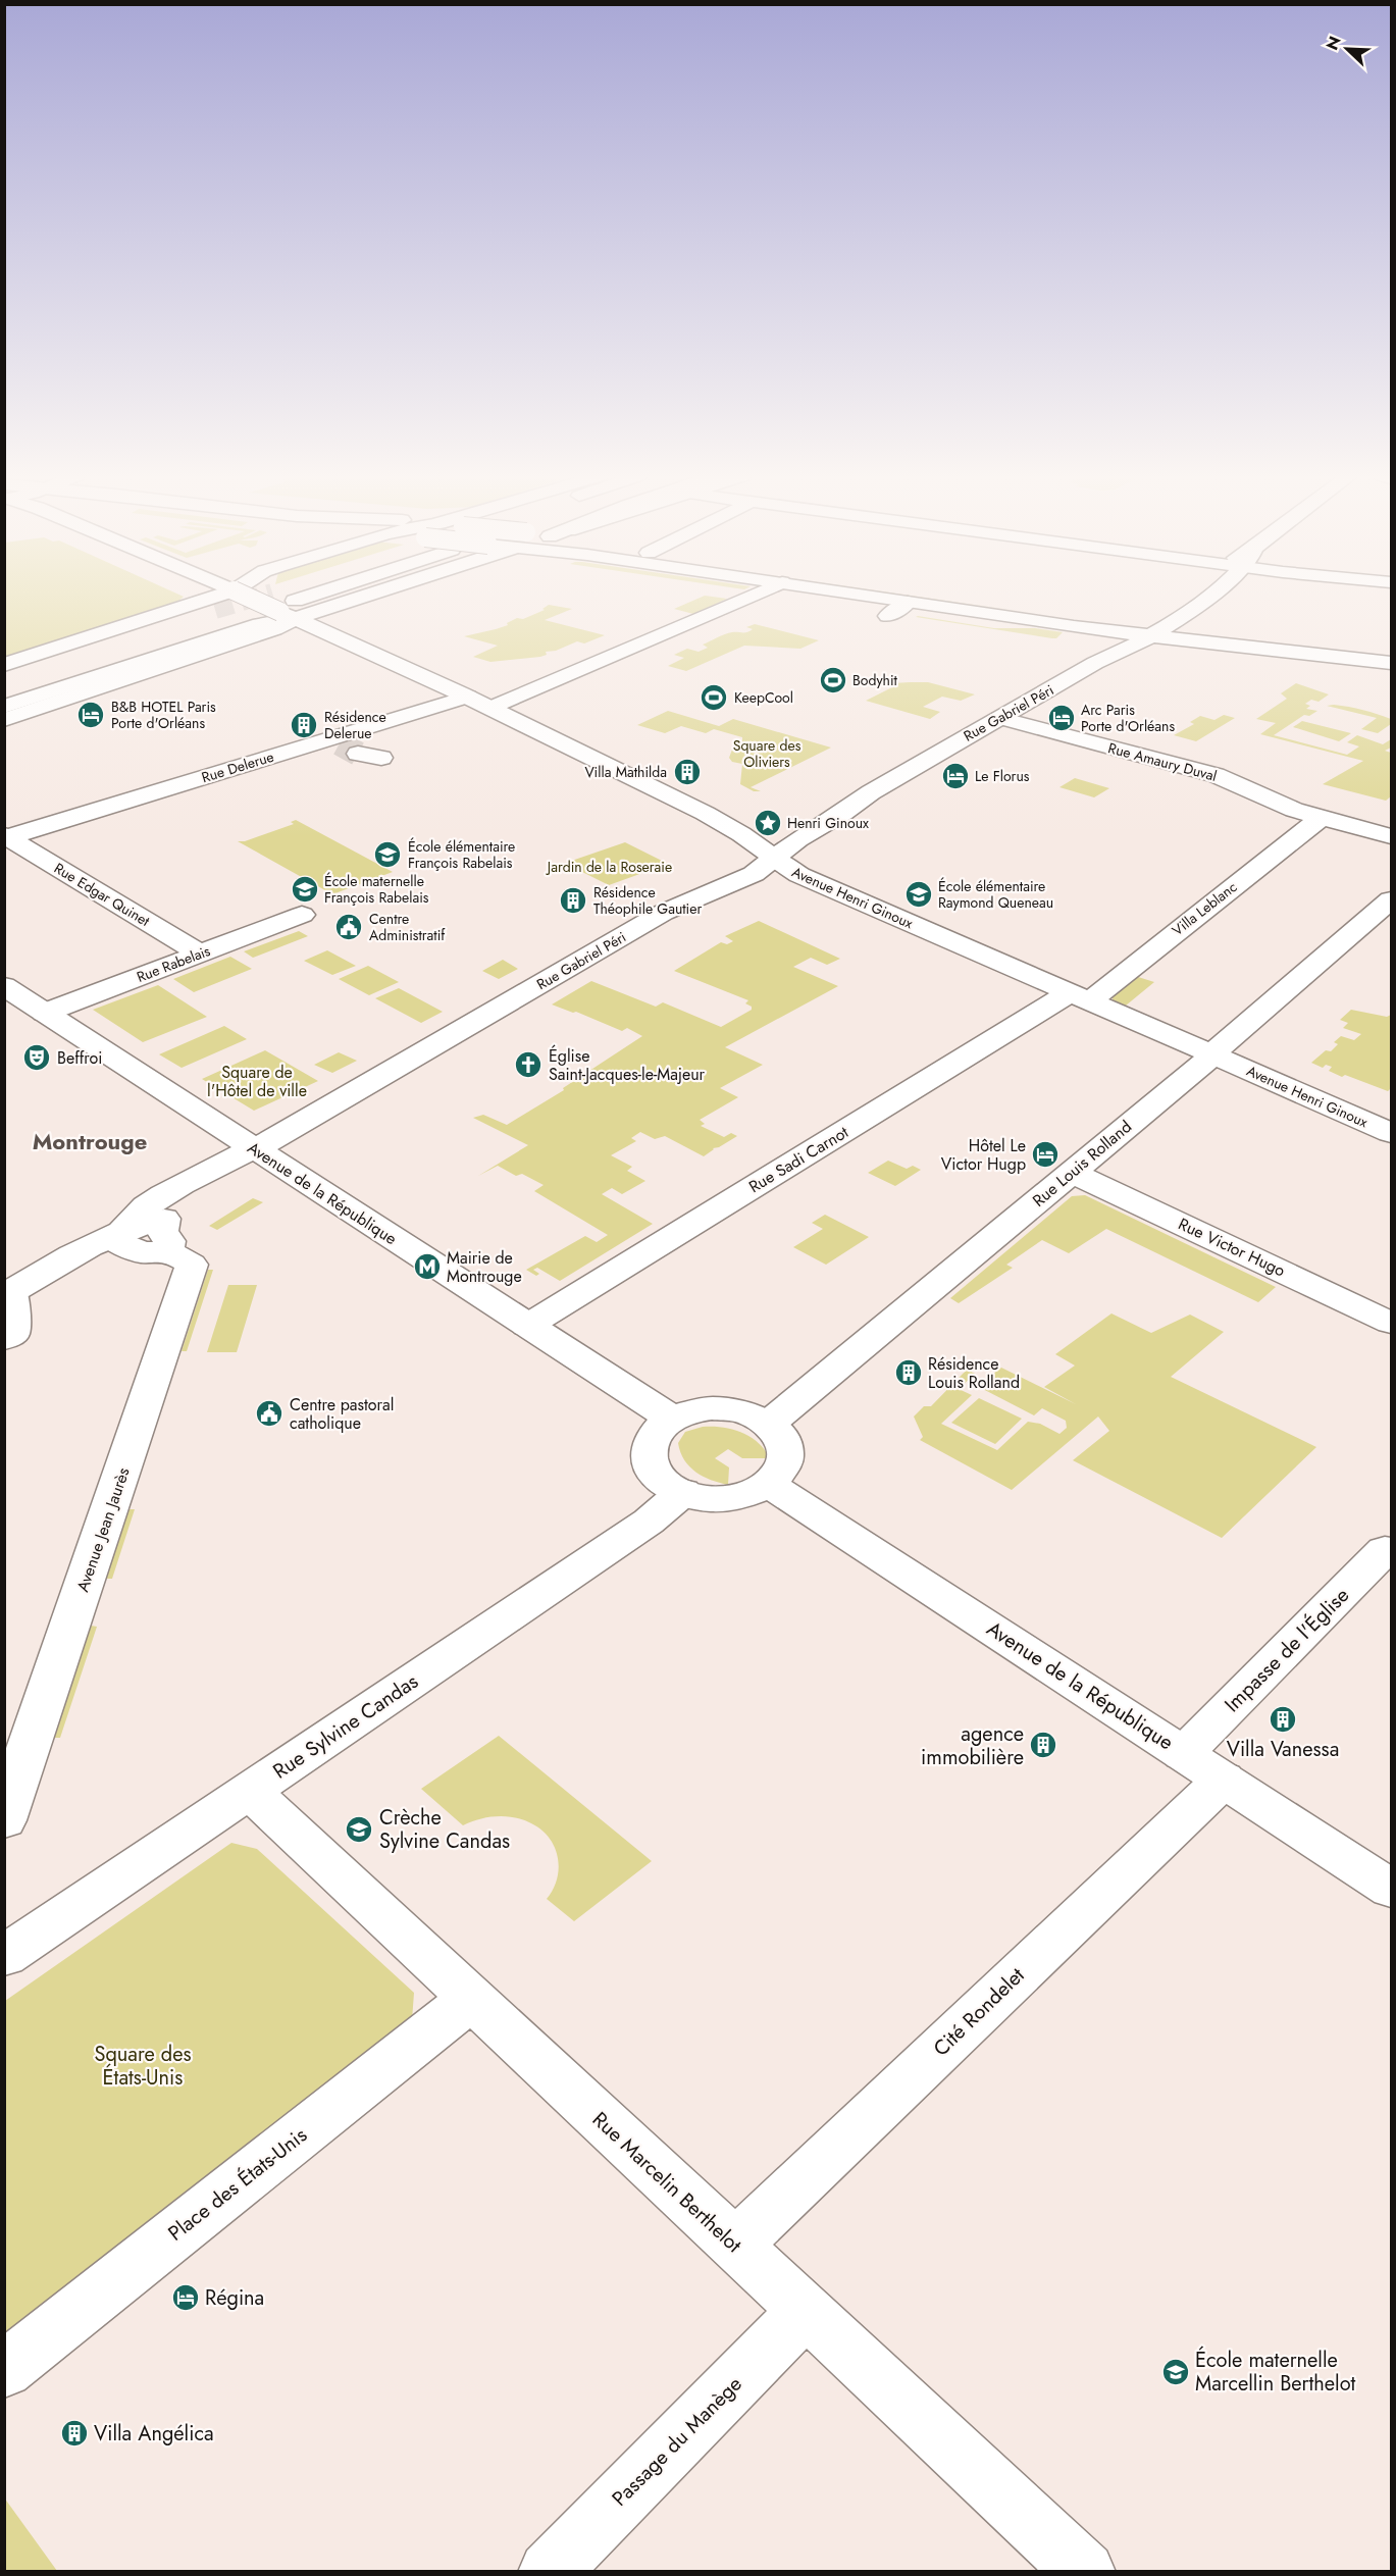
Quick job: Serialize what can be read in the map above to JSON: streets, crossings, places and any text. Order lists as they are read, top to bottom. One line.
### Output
{"streets":{"main road":["Rue Gabriel Péri","Rue Amaury Duval","Rue Delerue","Rue Edgar Quinet","Avenue Henri Ginoux","Villa Leblanc","Rue Rabelais","Rue Sadi Carnot","Rue Louis Rolland","Avenue de la République","Rue Victor Hugo","Avenue Jean Jaurès","Impasse de l'Église","Rue Sylvine Candas","Cité Rondelet","Rue Marcelin Berthelot","Place des États-Unis","Passage du Manège"]},"crossings":[["Rue Gabriel Péri","Rue Amaury Duval"],["Rue Gabriel Péri","Avenue Henri Ginoux"],["Rue Gabriel Péri","Avenue de la République"],["Rue Amaury Duval","Villa Leblanc"],["Rue Delerue","Rue Edgar Quinet"],["Rue Delerue","Avenue Henri Ginoux"],["Rue Edgar Quinet","Rue Rabelais"],["Avenue Henri Ginoux","Villa Leblanc"],["Avenue Henri Ginoux","Rue Sadi Carnot"],["Avenue Henri Ginoux","Rue Louis Rolland"],["Villa Leblanc","Rue Sadi Carnot"],["Rue Rabelais","Avenue de la République"],["Rue Sadi Carnot","Avenue de la République"],["Rue Louis Rolland","Avenue de la République"],["Rue Louis Rolland","Rue Victor Hugo"],["Rue Louis Rolland","Rue Sylvine Candas"],["Avenue de la République","Impasse de l'Église"],["Avenue de la République","Rue Sylvine Candas"],["Avenue de la République","Cité Rondelet"],["Rue Sylvine Candas","Rue Marcelin Berthelot"],["Cité Rondelet","Rue Marcelin Berthelot"],["Rue Marcelin Berthelot","Place des États-Unis"],["Rue Marcelin Berthelot","Passage du Manège"]],"districts":["Montrouge"],"parks":["Square des Oliviers","Jardin de la Roseraie","Square de l'Hôtel de ville","Square des États-Unis"],"places":{"sports":["Bodyhit","KeepCool"],"hotel":["B&B HOTEL Paris Porte d'Orléans","Arc Paris Porte d'Orléans","Le Florus","Hôtel Le Victor Hugp","Régina"],"building":["Résidence Delerue","Villa Mathilda","Résidence Théophile Gautier","Résidence Louis Rolland","Villa Vanessa","agence immobilière","Villa Angélica"],"place":["Henri Ginoux"],"school or university":["École élémentaire François Rabelais","École maternelle François Rabelais","École élémentaire Raymond Queneau","Crèche Sylvine Candas","École maternelle Marcellin Berthelot"],"public building":["Centre Administratif","Centre pastoral catholique"],"theatre":["Beffroi"],"church":["Église Saint-Jacques-le-Majeur"],"metro station":["Mairie de Montrouge"]},"north":"top left"}
